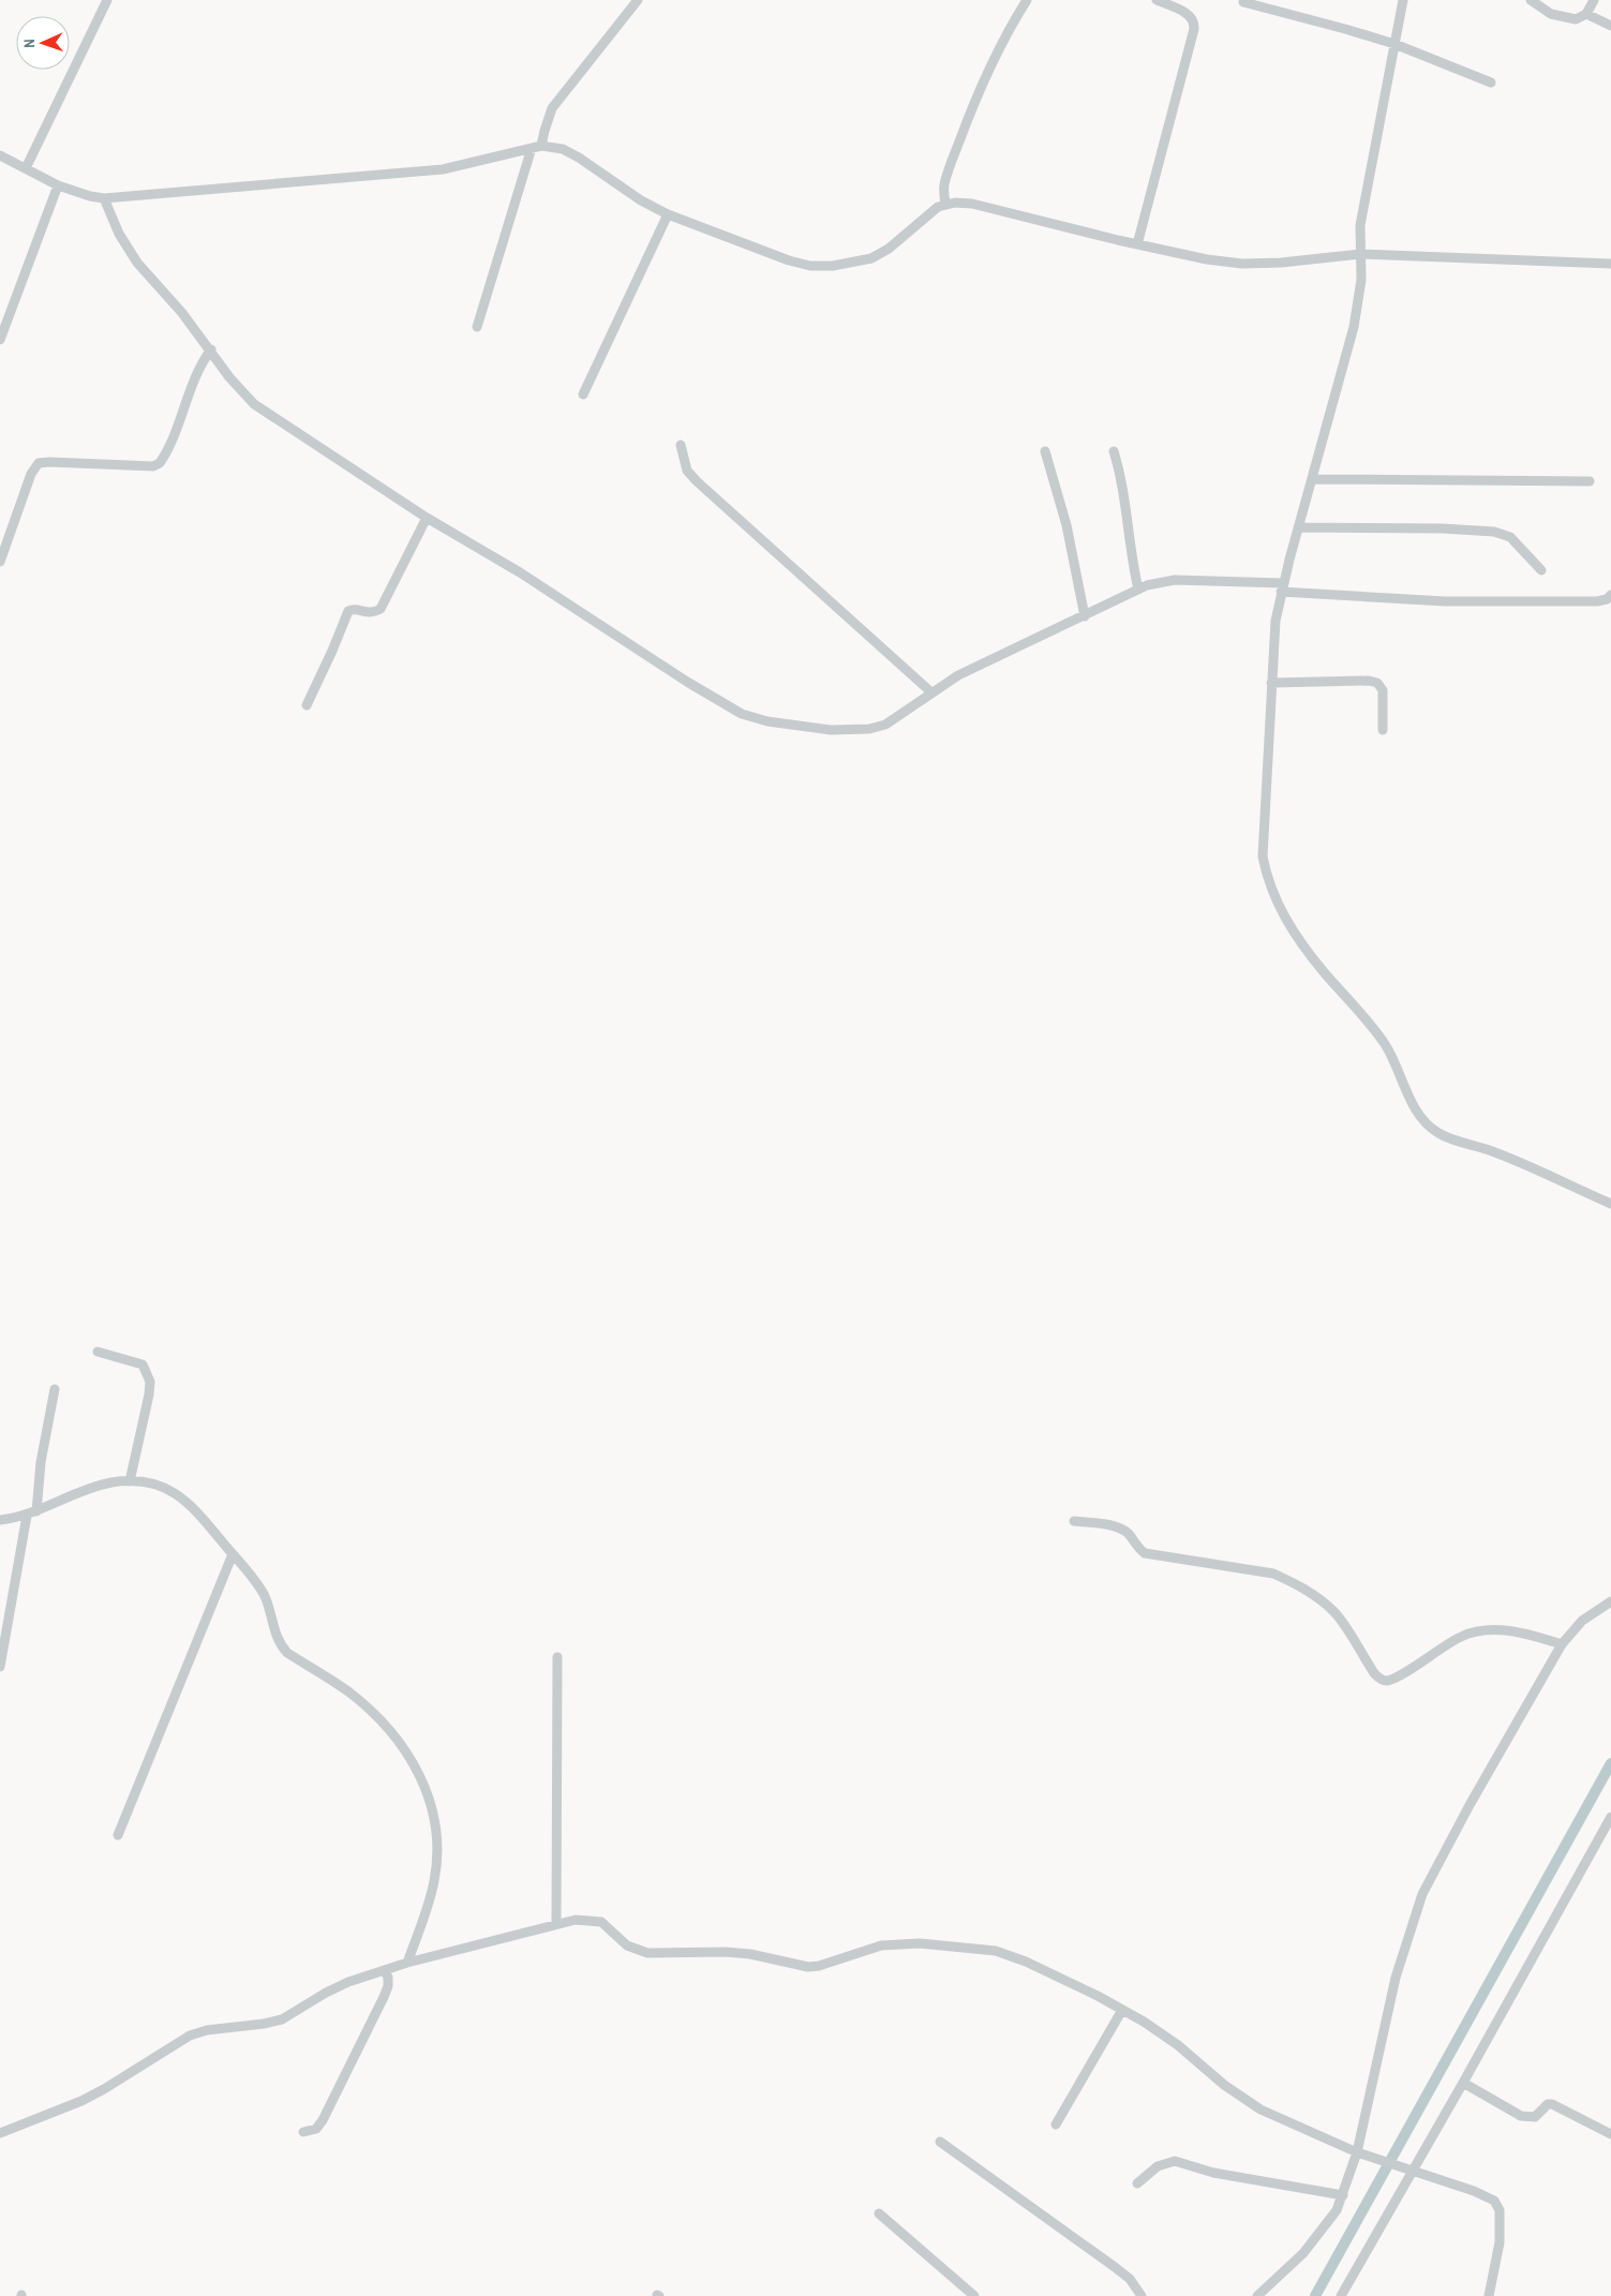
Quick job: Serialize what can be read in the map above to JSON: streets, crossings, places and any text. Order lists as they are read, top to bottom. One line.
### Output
{"north":"left"}
